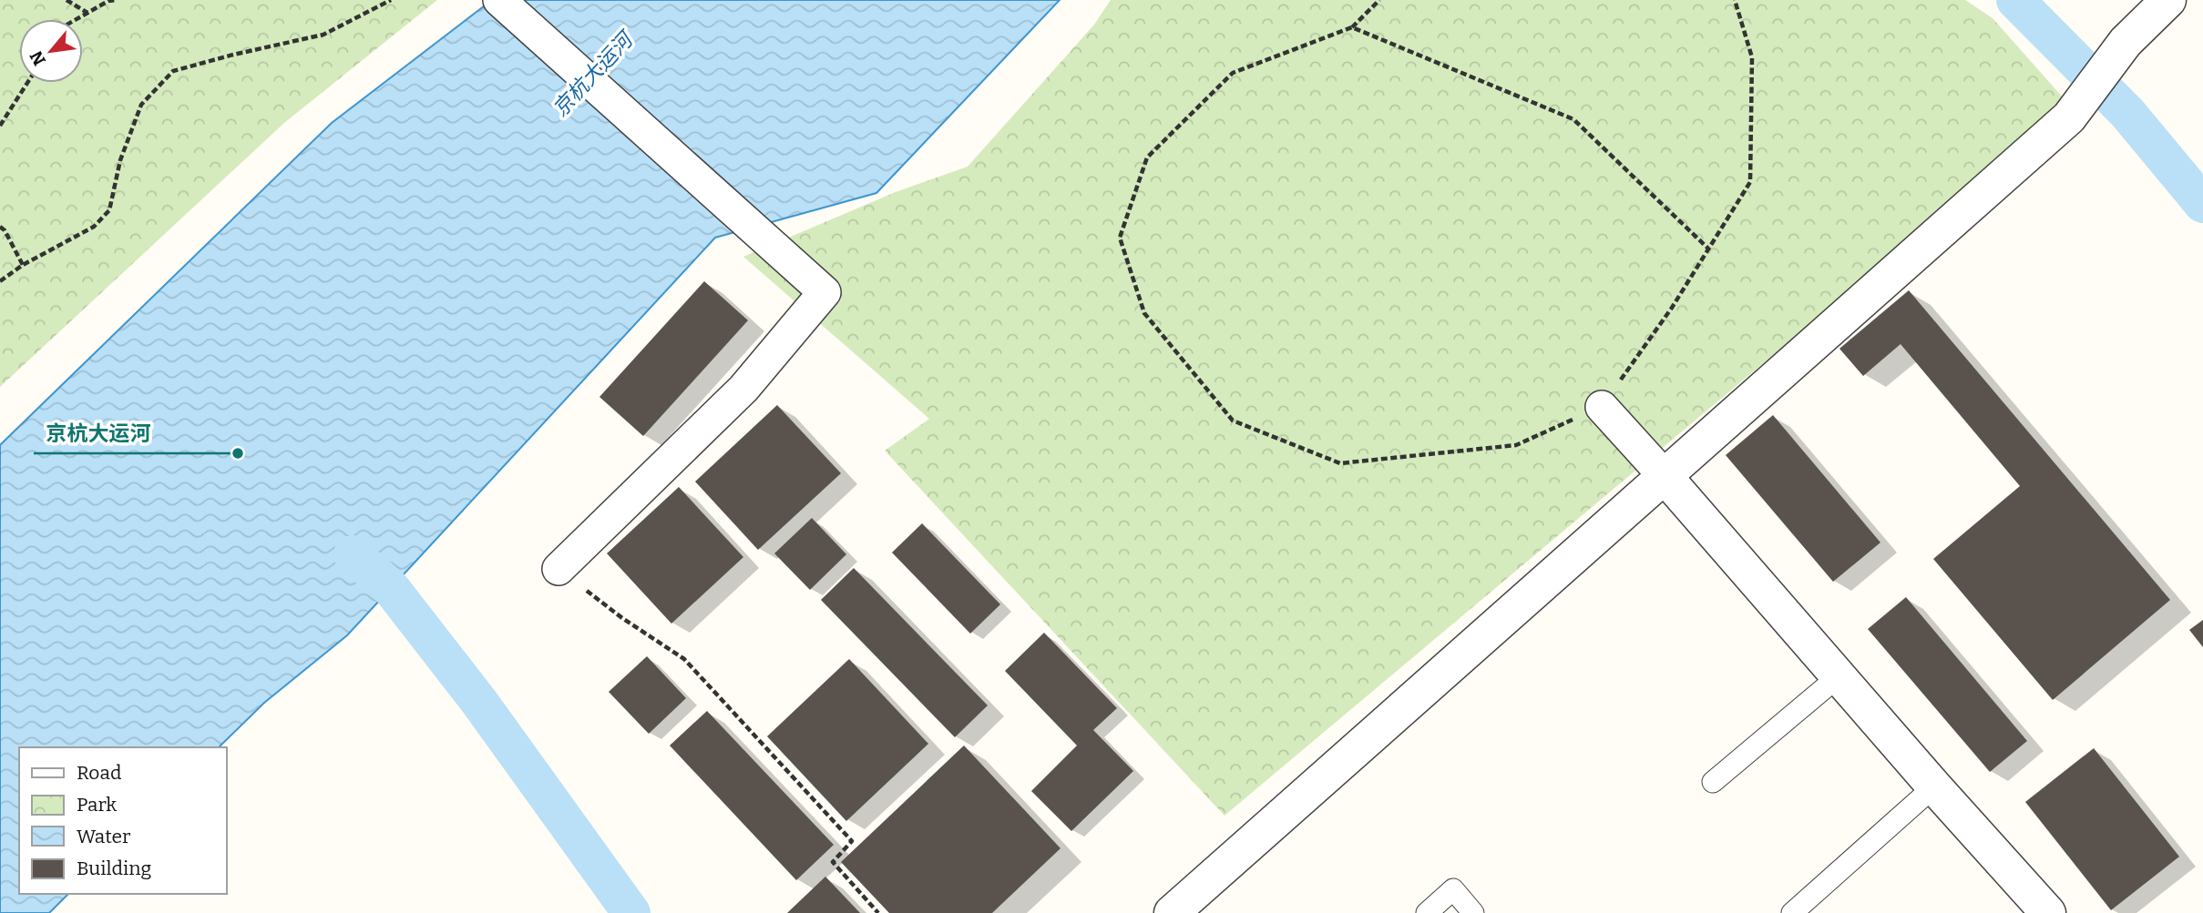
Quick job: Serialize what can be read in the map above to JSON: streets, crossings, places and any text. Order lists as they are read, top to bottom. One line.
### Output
{"water":["京杭大运河"],"places":["京杭大运河"],"legend":["Road","Park","Water","Building"],"north":"bottom left"}
